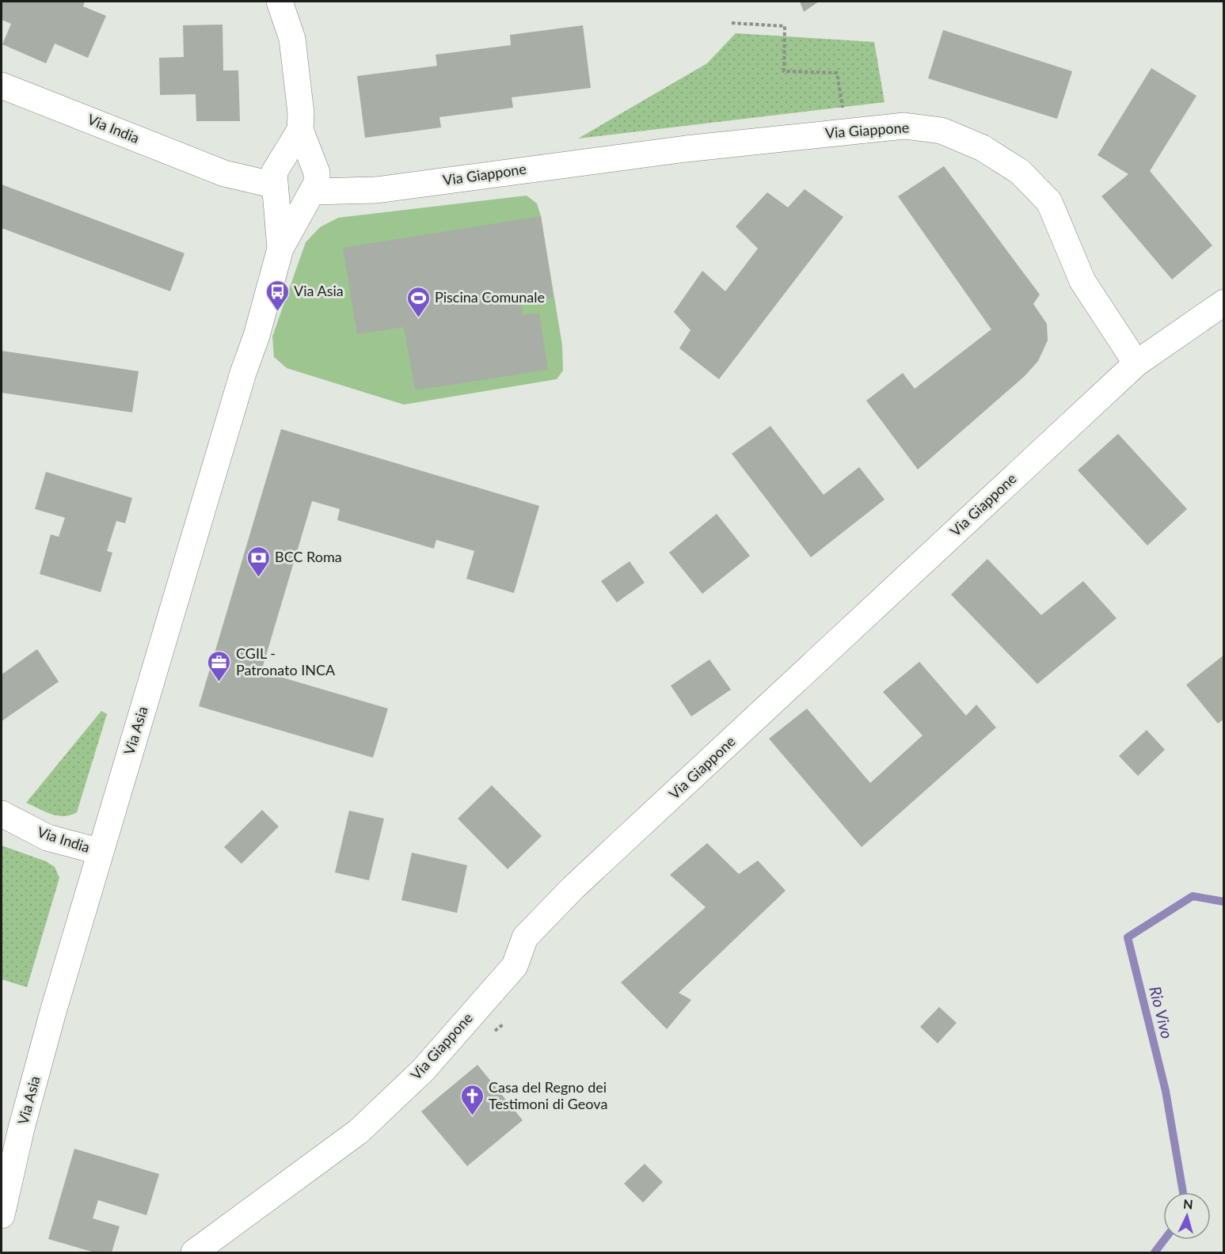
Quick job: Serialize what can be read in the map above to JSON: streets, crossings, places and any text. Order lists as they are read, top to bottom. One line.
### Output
{"streets":{"street":["Via India","Via Giappone","Via Asia"]},"crossings":[["Via India","Via Asia"],["Via Giappone","Via Asia"]],"water":["Rio Vivo"],"places":{"bus stop":["Via Asia"],"sports":["Piscina Comunale"],"bank":["BCC Roma"],"office":["CGIL - Patronato INCA"],"church":["Casa del Regno dei Testimoni di Geova"]},"north":"top"}
